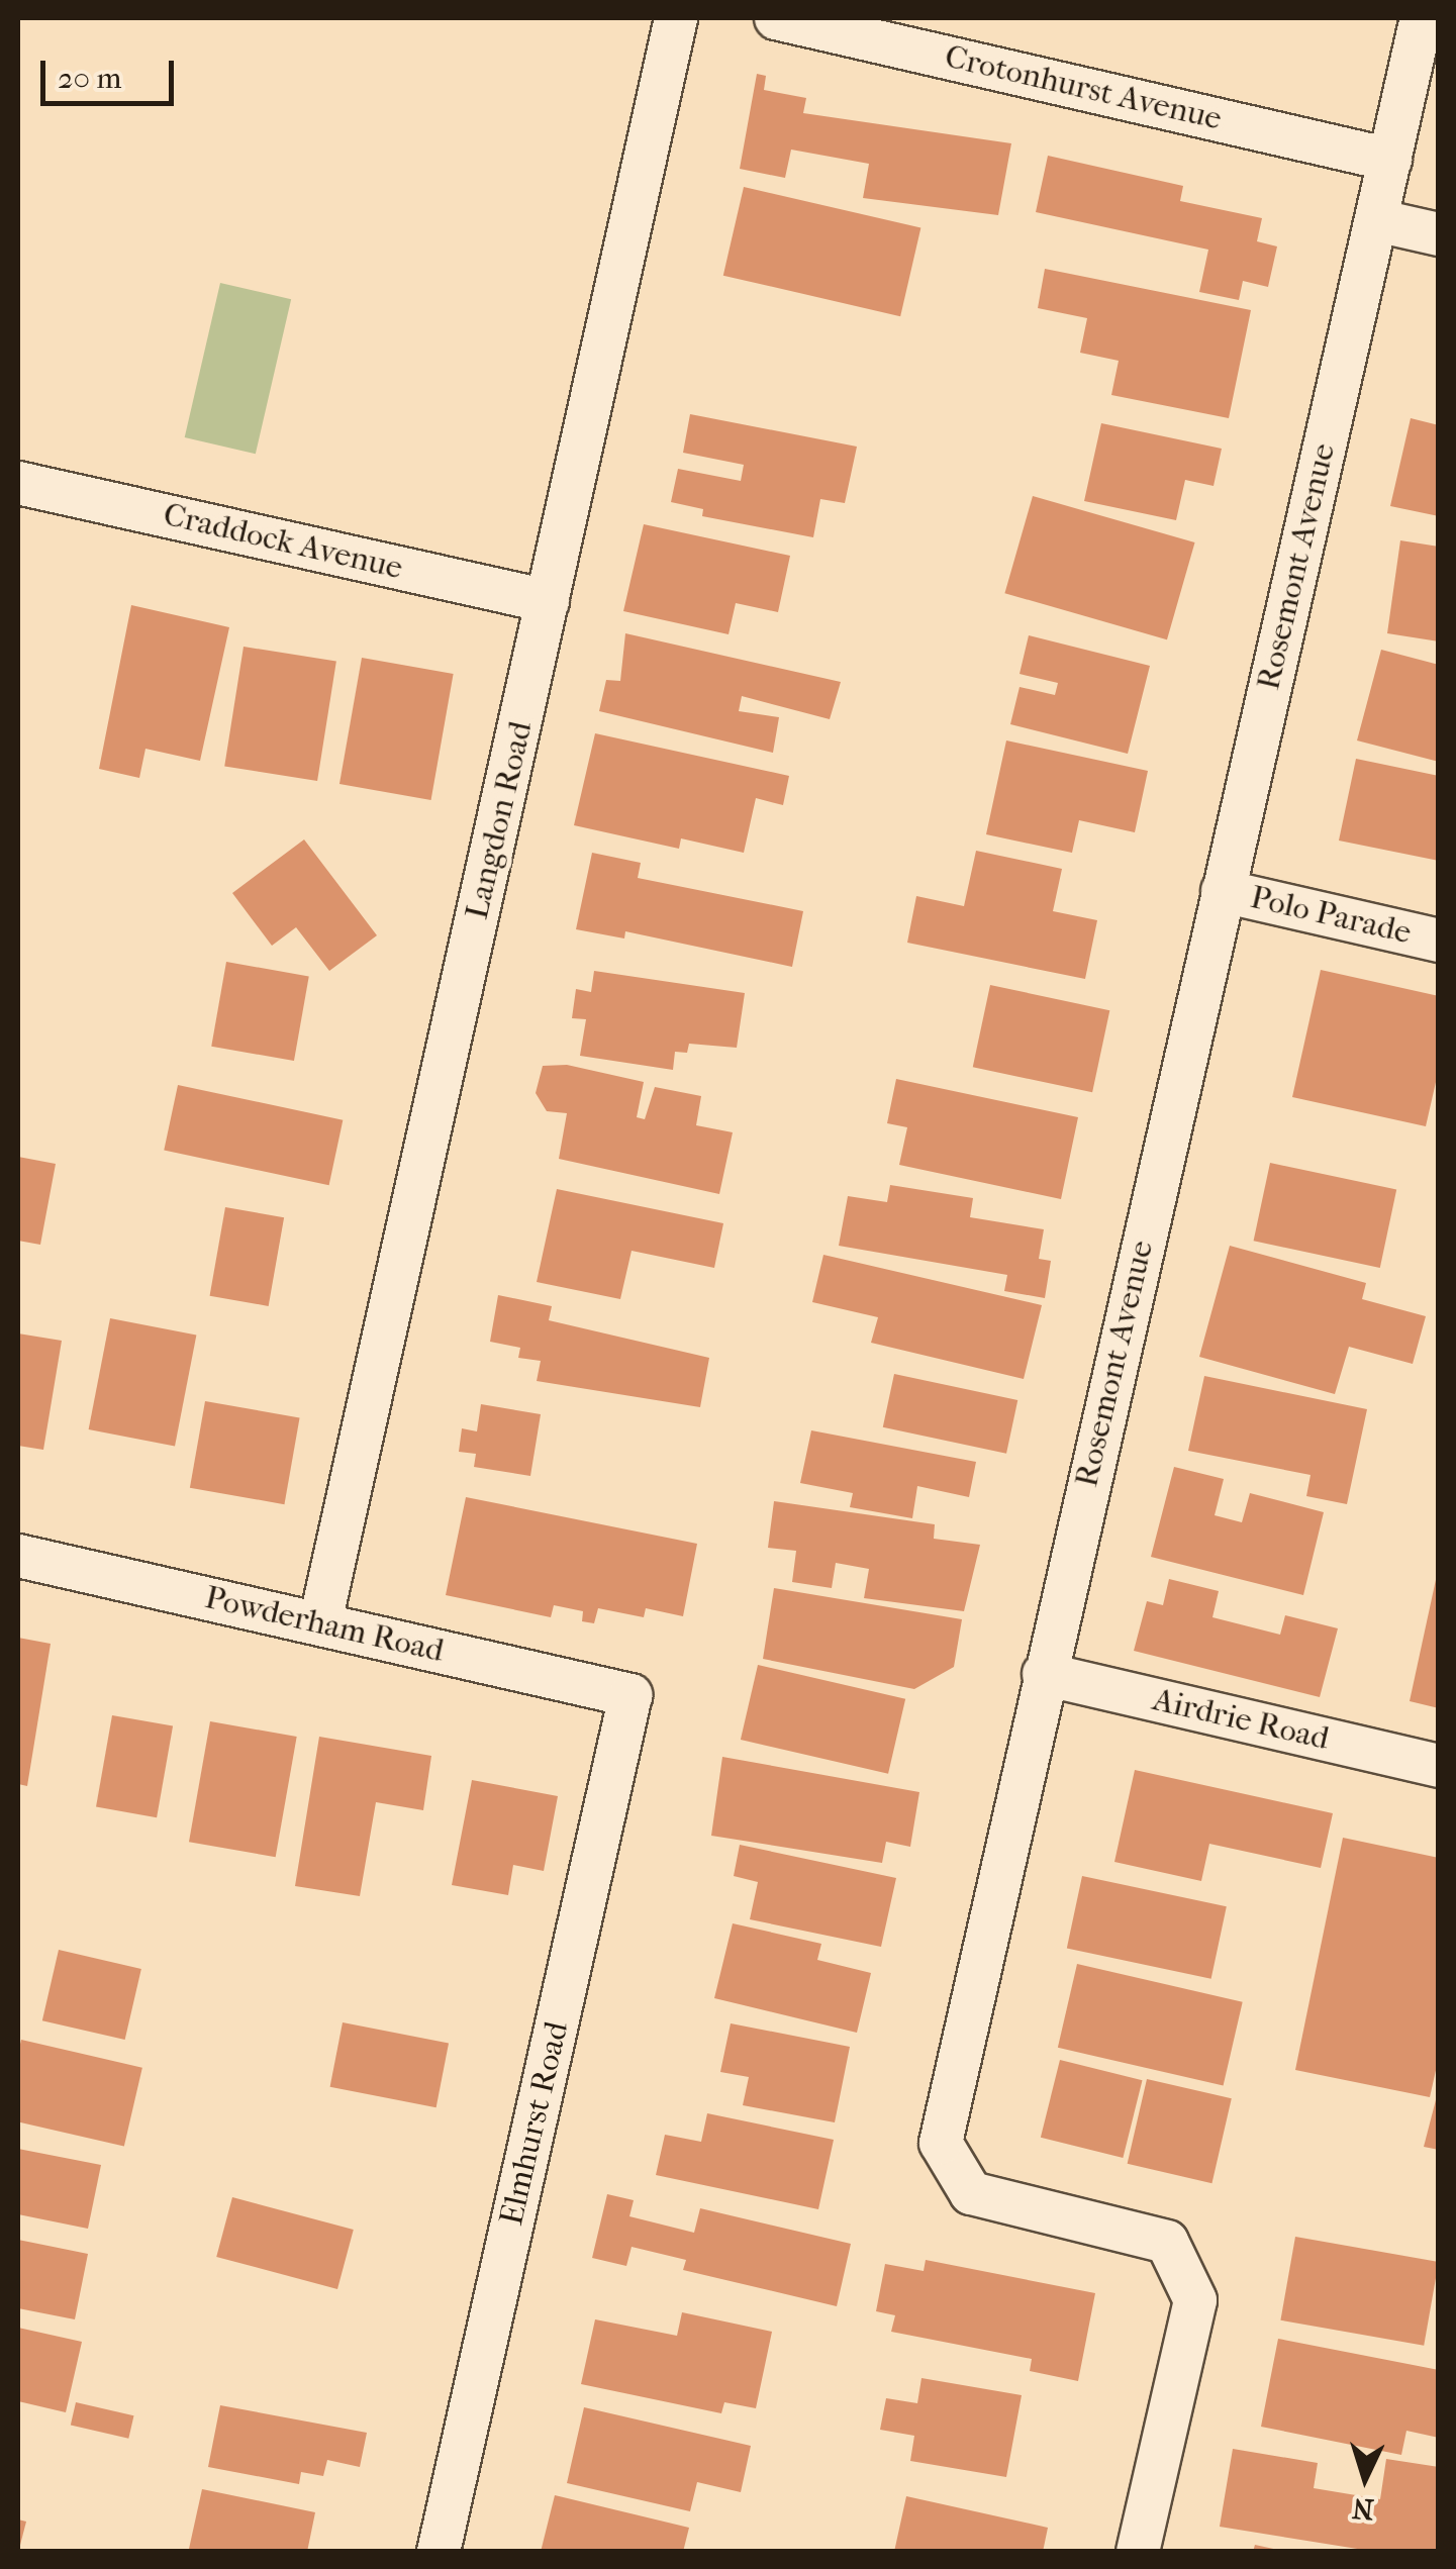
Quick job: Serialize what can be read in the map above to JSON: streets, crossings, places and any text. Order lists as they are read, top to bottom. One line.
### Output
{"streets":{"street":["Crotonhurst Avenue","Craddock Avenue","Rosemont Avenue","Langdon Road","Polo Parade","Powderham Road","Airdrie Road","Elmhurst Road"]},"crossings":[["Crotonhurst Avenue","Rosemont Avenue"],["Craddock Avenue","Langdon Road"],["Rosemont Avenue","Polo Parade"],["Rosemont Avenue","Airdrie Road"],["Langdon Road","Powderham Road"],["Powderham Road","Elmhurst Road"]],"scale_bar":"20 m","north":"bottom"}
